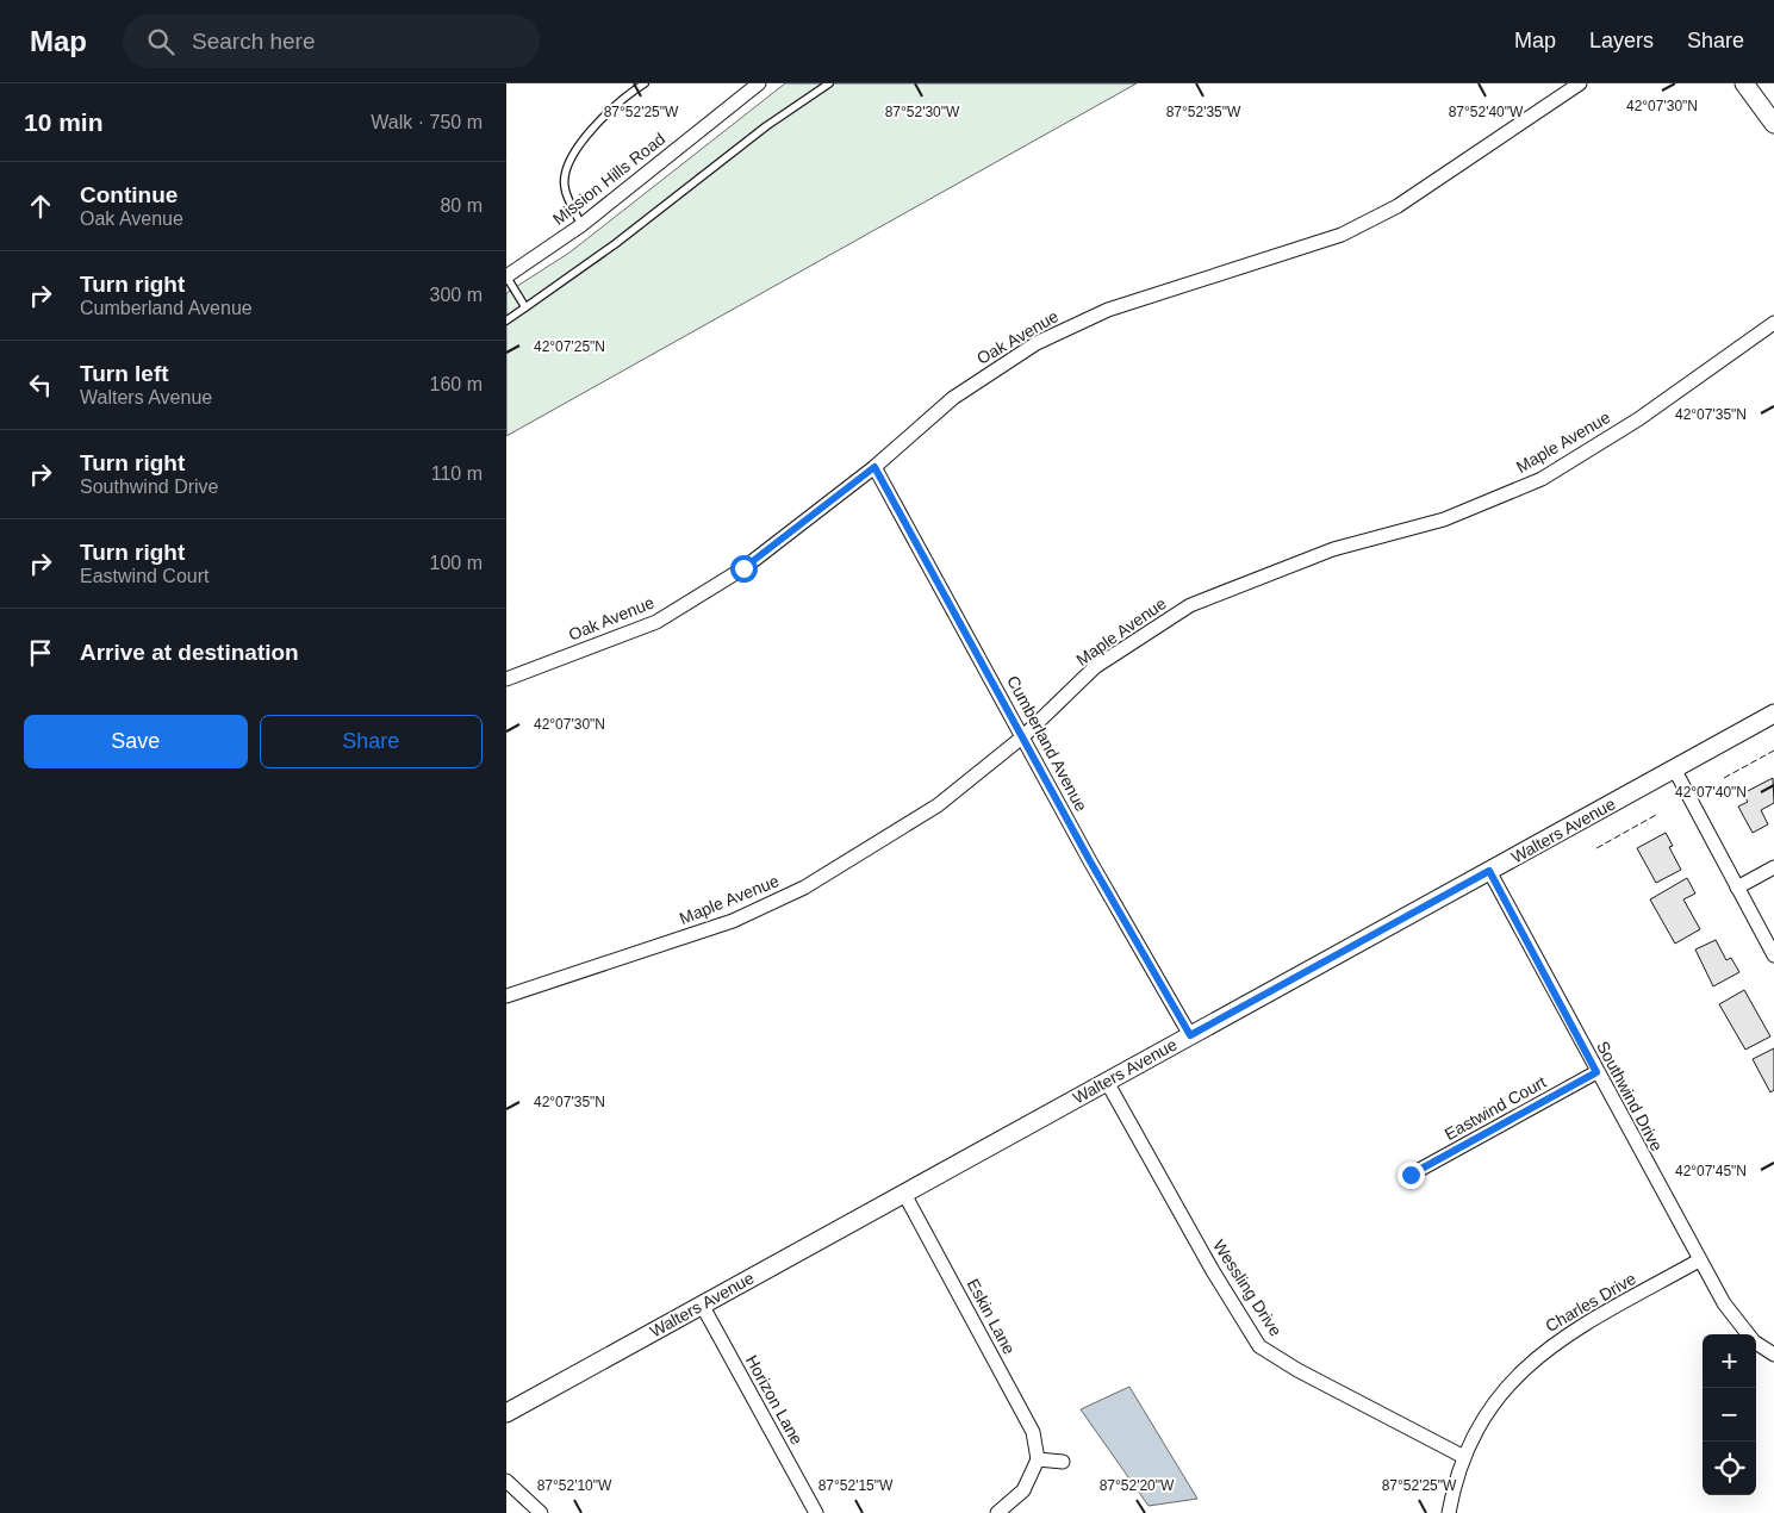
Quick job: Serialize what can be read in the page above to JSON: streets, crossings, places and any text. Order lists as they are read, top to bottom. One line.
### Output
{"streets":{"main road":["Walters Avenue"],"street":["Mission Hills Road","Oak Avenue","Maple Avenue","Cumberland Avenue","Southwind Drive","Eastwind Court","Wessling Drive","Charles Drive","Eskin Lane","Horizon Lane"]},"crossings":[["Oak Avenue","Cumberland Avenue"],["Maple Avenue","Cumberland Avenue"],["Cumberland Avenue","Walters Avenue"],["Walters Avenue","Southwind Drive"],["Walters Avenue","Wessling Drive"],["Walters Avenue","Eskin Lane"],["Walters Avenue","Horizon Lane"],["Southwind Drive","Eastwind Court"],["Southwind Drive","Charles Drive"],["Wessling Drive","Charles Drive"]],"page":{"header":"Map","search":"Search here","nav":["Map","Layers","Share"],"heading":["10 min","Walk · 750 m"],"list":[["Continue","Oak Avenue","80 m"],["Turn right","Cumberland Avenue","300 m"],["Turn left","Walters Avenue","160 m"],["Turn right","Southwind Drive","110 m"],["Turn right","Eastwind Court","100 m"],"Arrive at destination"],"buttons":["Save","Share"],"map_buttons":["+","−"]},"coordinates":["42°07'30\"N","87°52'25\"W","87°52'30\"W","87°52'35\"W","87°52'40\"W","42°07'25\"N","42°07'35\"N","42°07'40\"N","42°07'45\"N","87°52'10\"W","87°52'15\"W","87°52'20\"W"]}
